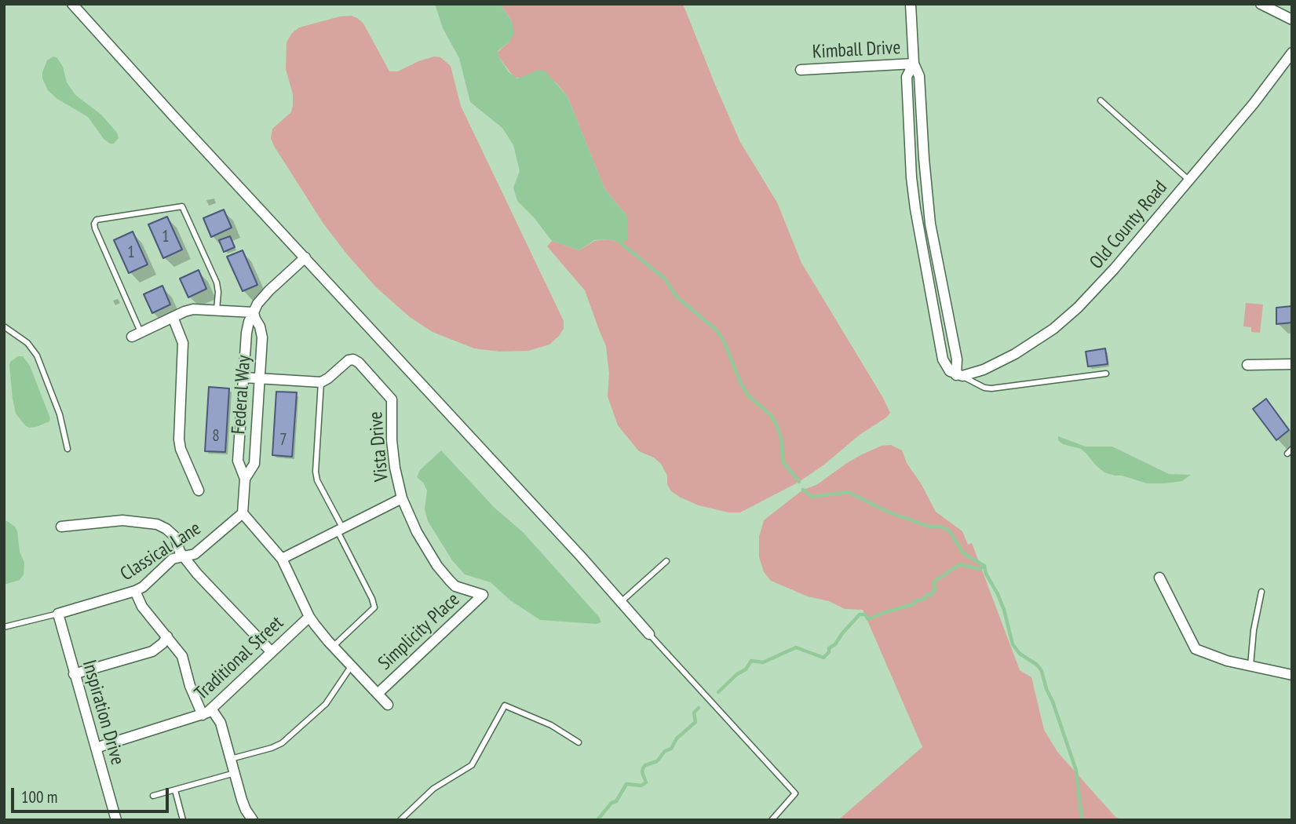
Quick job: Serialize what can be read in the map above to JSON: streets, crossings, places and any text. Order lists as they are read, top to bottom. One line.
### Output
{"streets":{"street":["Kimball Drive","Old County Road","Federal Way","Vista Drive","Classical Lane","Simplicity Place","Traditional Street","Inspiration Drive"]},"crossings":[["Federal Way","Classical Lane"],["Vista Drive","Simplicity Place"],["Classical Lane","Inspiration Drive"],["Traditional Street","Inspiration Drive"]],"house_numbers":["1","1","8","7"],"scale_bar":"100 m"}
